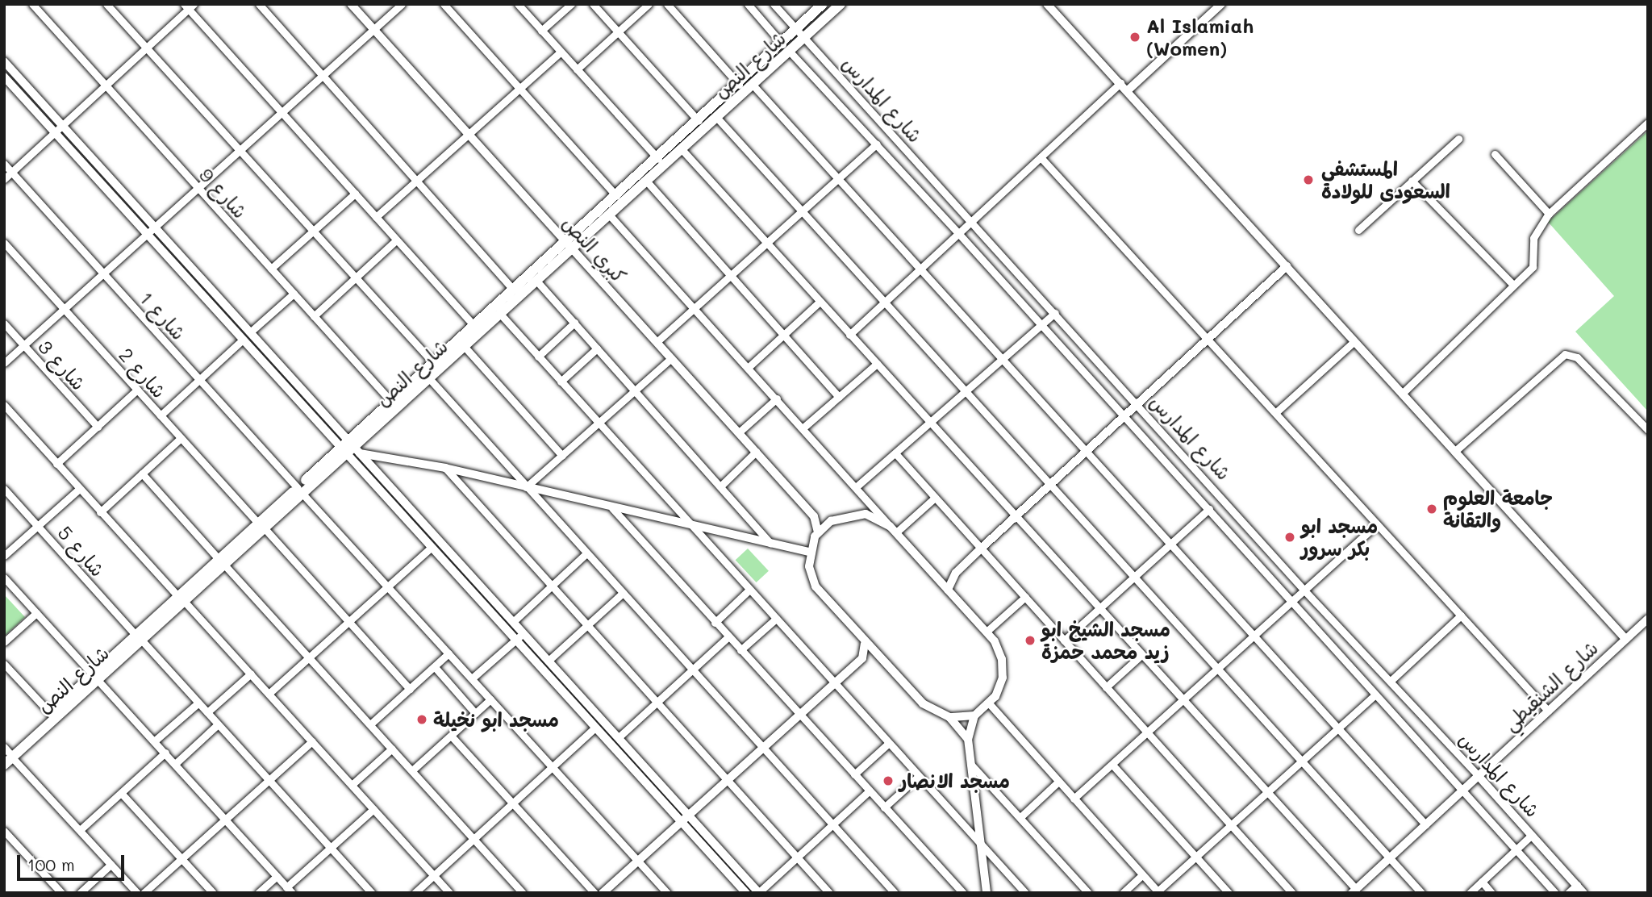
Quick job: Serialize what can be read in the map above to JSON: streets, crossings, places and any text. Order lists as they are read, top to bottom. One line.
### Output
{"streets":{"main road":["شارع النص"],"street":["شارع المدارس","شارع 9","كبري النص","شارع 1","شارع 3","شارع 2","شارع 5","شارع الشنقيطي"]},"crossings":[["شارع النص","شارع المدارس"],["شارع النص","شارع 9"],["شارع النص","كبري النص"],["شارع النص","شارع 1"],["شارع النص","شارع 2"],["شارع النص","شارع 5"],["شارع المدارس","شارع الشنقيطي"]],"places":["Al Islamiah (Women)","المستشفى السعودى للولادة","جامعة العلوم والتقانة","مسجد ابو بكر سرور","مسجد الشيخ ابو زيد محمد حمزة","مسجد ابو نخيلة","مسجد الانصار"],"scale_bar":"100 m"}
